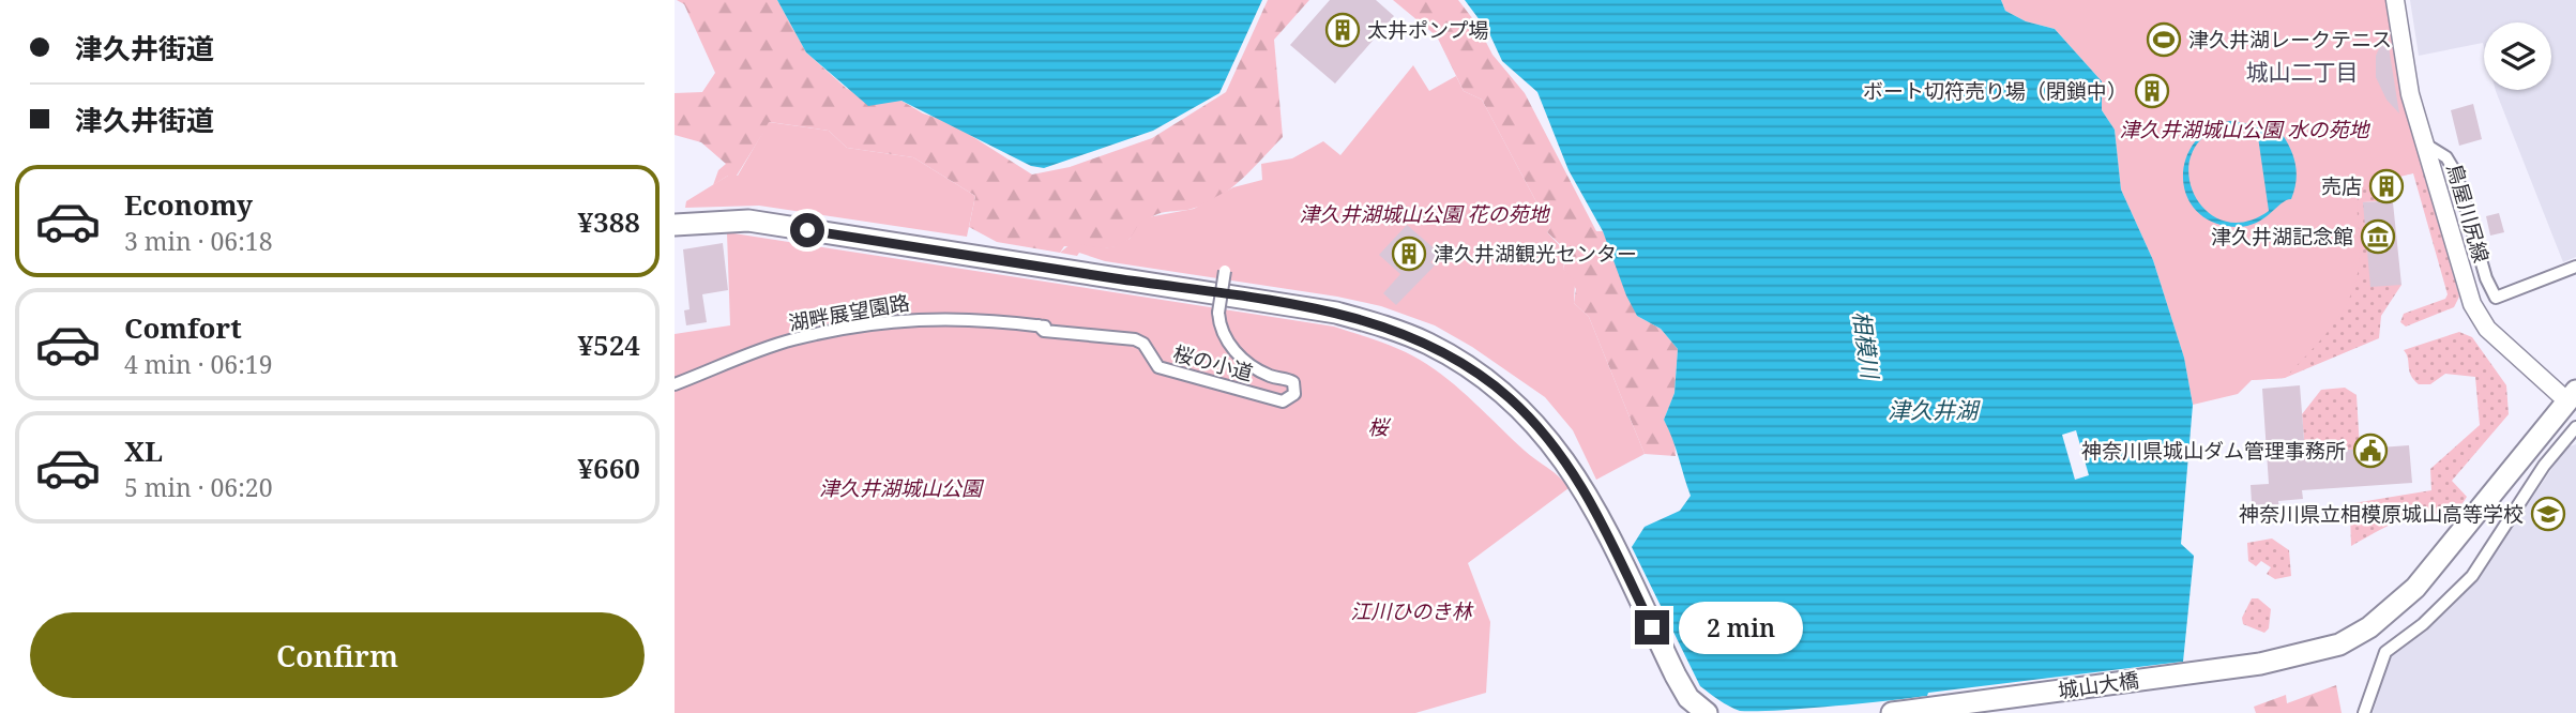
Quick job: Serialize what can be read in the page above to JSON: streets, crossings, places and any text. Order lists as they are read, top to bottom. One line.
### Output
{"streets":{"highway":["城山大橋"],"main road":["鳥屋川尻線"],"street":["湖畔展望園路","桜の小道"]},"crossings":[["鳥屋川尻線","城山大橋"],["湖畔展望園路","桜の小道"]],"districts":["城山二丁目"],"water":["相模川","津久井湖"],"parks":["津久井湖城山公園 水の苑地","津久井湖城山公園 花の苑地","桜","津久井湖城山公園","江川ひのき林"],"places":{"building":["太井ポンプ場","ボート切符売り場（閉鎖中）","売店","津久井湖観光センター"],"sports":["津久井湖レークテニス"],"museum":["津久井湖記念館"],"public building":["神奈川県城山ダム管理事務所"],"school or university":["神奈川県立相模原城山高等学校"]},"page":{"banner":["津久井街道","津久井街道"],"list":[{"name":"Economy","note":"3 min · 06:18","value":"¥388"},{"name":"Comfort","note":"4 min · 06:19","value":"¥524"},{"name":"XL","note":"5 min · 06:20","value":"¥660"}],"buttons":"Confirm","bubble":"2 min"}}
